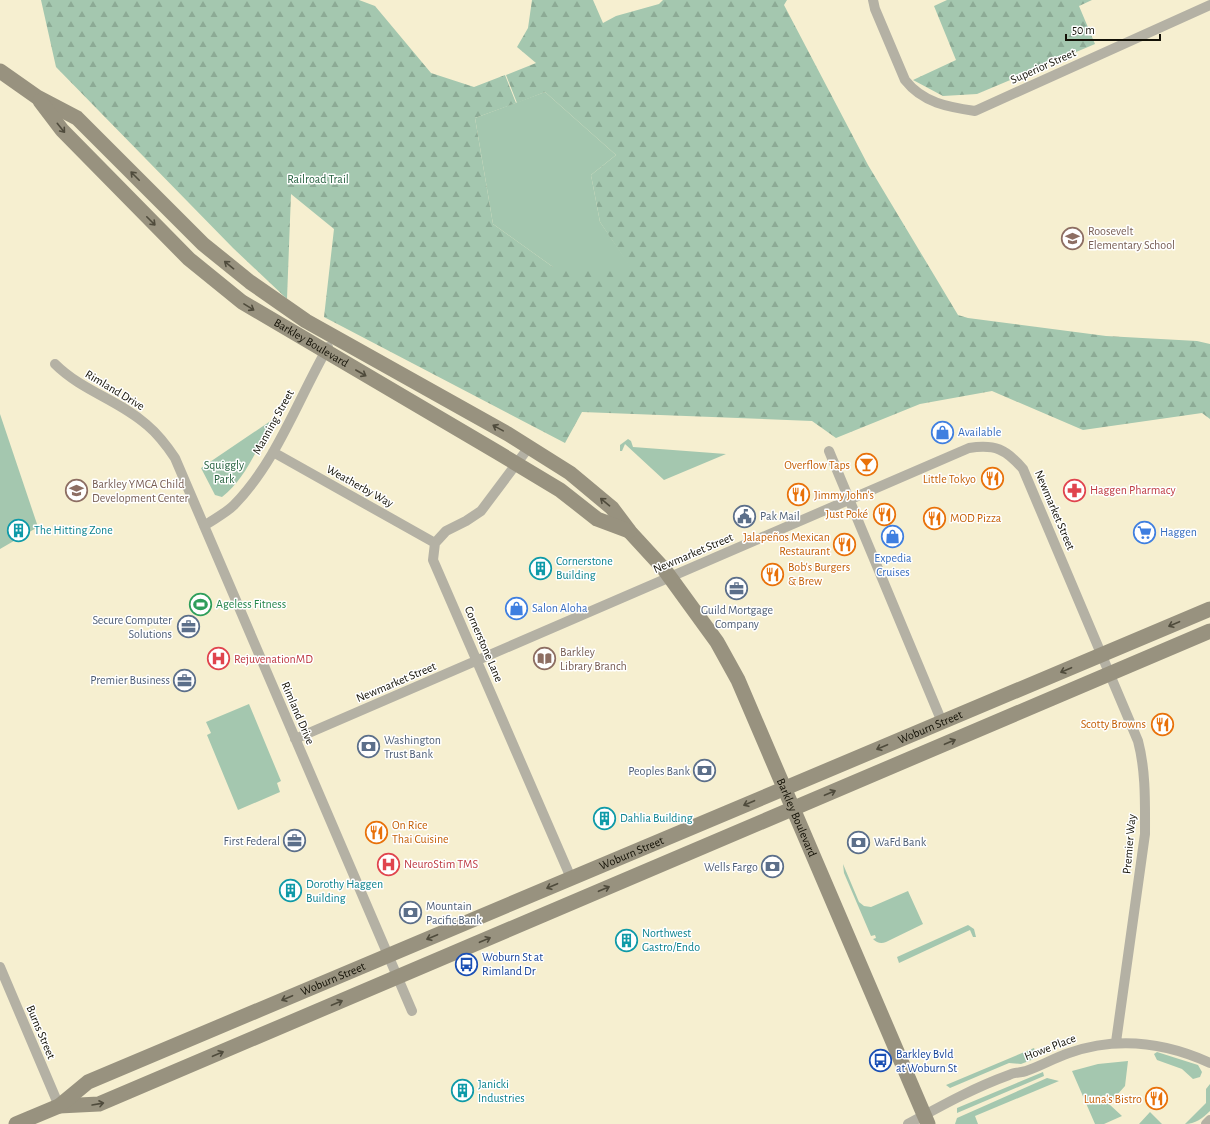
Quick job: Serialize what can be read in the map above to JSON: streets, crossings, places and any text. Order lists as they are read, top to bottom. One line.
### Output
{"streets":{"main road":["Barkley Boulevard","Woburn Street"],"street":["Superior Street","Rimland Drive","Manning Street","Weatherby Way","Newmarket Street","Cornerstone Lane","Premier Way","Burns Street","Howe Place"]},"crossings":[["Barkley Boulevard","Manning Street"],["Barkley Boulevard","Newmarket Street"],["Barkley Boulevard","Woburn Street"],["Barkley Boulevard","Howe Place"],["Rimland Drive","Manning Street"],["Rimland Drive","Newmarket Street"],["Rimland Drive","Woburn Street"],["Manning Street","Weatherby Way"],["Weatherby Way","Cornerstone Lane"],["Newmarket Street","Cornerstone Lane"],["Newmarket Street","Woburn Street"],["Newmarket Street","Premier Way"],["Cornerstone Lane","Woburn Street"],["Woburn Street","Premier Way"],["Woburn Street","Burns Street"],["Premier Way","Howe Place"]],"parks":["Railroad Trail","Squiggly Park"],"places":{"school or university":["Roosevelt Elementary School","Barkley YMCA Child Development Center"],"shop":["Available","Expedia Cruises","Salon Aloha"],"bar":["Overflow Taps"],"restaurant":["Little Tokyo","Jimmy John's","Just Poké","MOD Pizza","Jalapeños Mexican Restaurant","Bob's Burgers & Brew","Scotty Browns","On Rice Thai Cuisine","Luna's Bistro"],"pharmacy":["Haggen Pharmacy"],"public building":["Pak Mail"],"building":["The Hitting Zone","Cornerstone Building","Dahlia Building","Dorothy Haggen Building","Northwest Gastro/Endo","Janicki Industries"],"supermarket":["Haggen"],"office":["Guild Mortgage Company","Secure Computer Solutions","Premier Business","First Federal"],"sports":["Ageless Fitness"],"hospital":["RejuvenationMD","NeuroStim TMS"],"library":["Barkley Library Branch"],"bank":["Washington Trust Bank","Peoples Bank","WaFd Bank","Wells Fargo","Mountain Pacific Bank"],"bus stop":["Woburn St at Rimland Dr","Barkley Bvld at Woburn St"]},"scale_bar":"50 m"}
